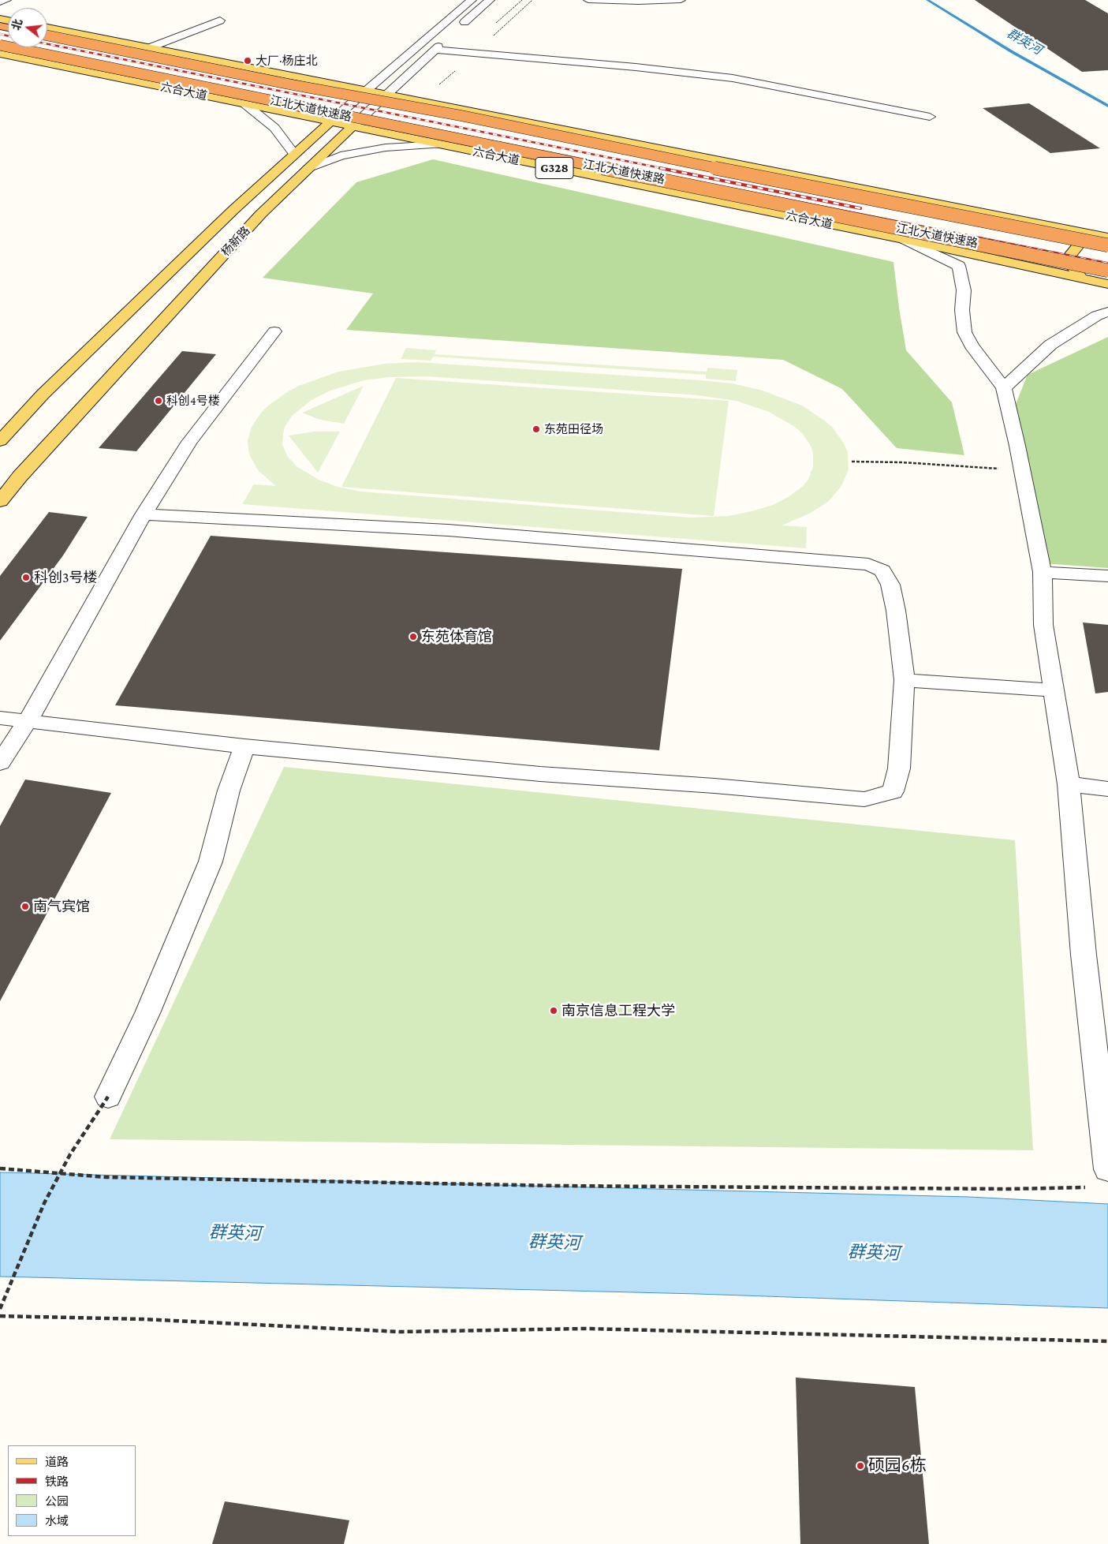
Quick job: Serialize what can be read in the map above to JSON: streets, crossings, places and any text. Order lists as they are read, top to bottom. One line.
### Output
{"streets":{"highway":["江北大道快速路","G328"],"main road":["六合大道","杨新路"]},"crossings":[["六合大道","杨新路"]],"water":["群英河"],"places":["大厂·杨庄北","科创4号楼","东苑田径场","科创3号楼","东苑体育馆","南气宾馆","南京信息工程大学","硕园6栋"],"legend":["道路","铁路","公园","水域"],"north":"left"}
